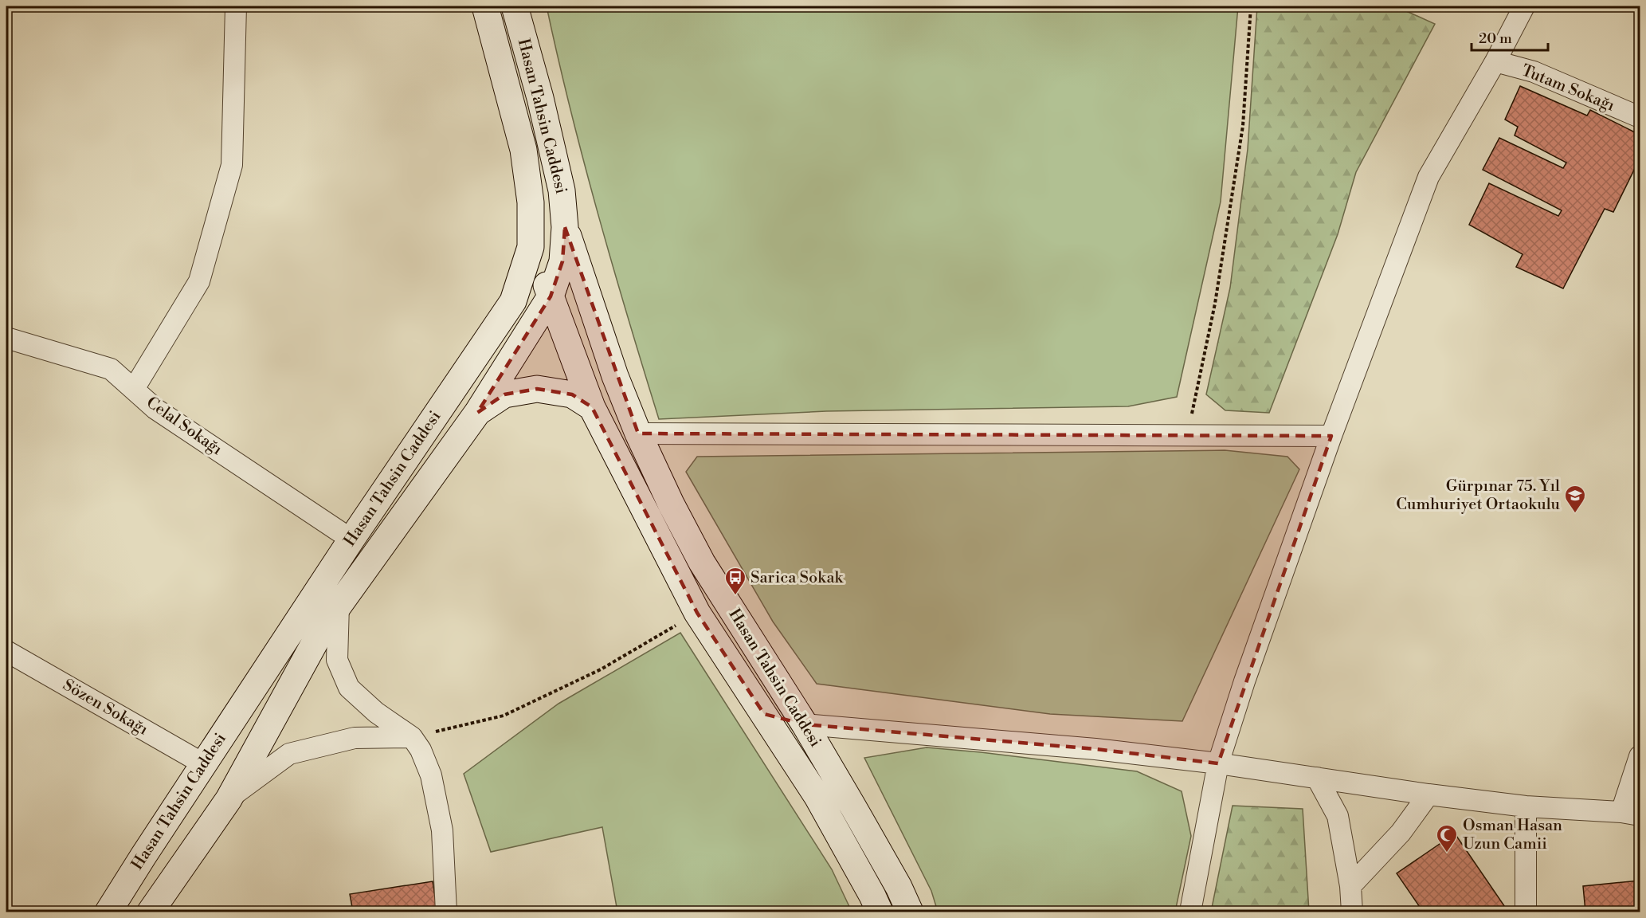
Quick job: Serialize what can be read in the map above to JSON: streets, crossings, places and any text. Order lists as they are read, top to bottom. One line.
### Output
{"streets":{"main road":["Hasan Tahsin Caddesi"],"street":["Tutam Sokağı","Celal Sokağı","Sözen Sokağı"]},"crossings":[["Hasan Tahsin Caddesi","Celal Sokağı"],["Hasan Tahsin Caddesi","Sözen Sokağı"]],"places":{"school or university":["Gürpınar 75. Yıl Cumhuriyet Ortaokulu"],"bus stop":["Sarica Sokak"],"mosque":["Osman Hasan Uzun Camii"]},"scale_bar":"20 m"}
